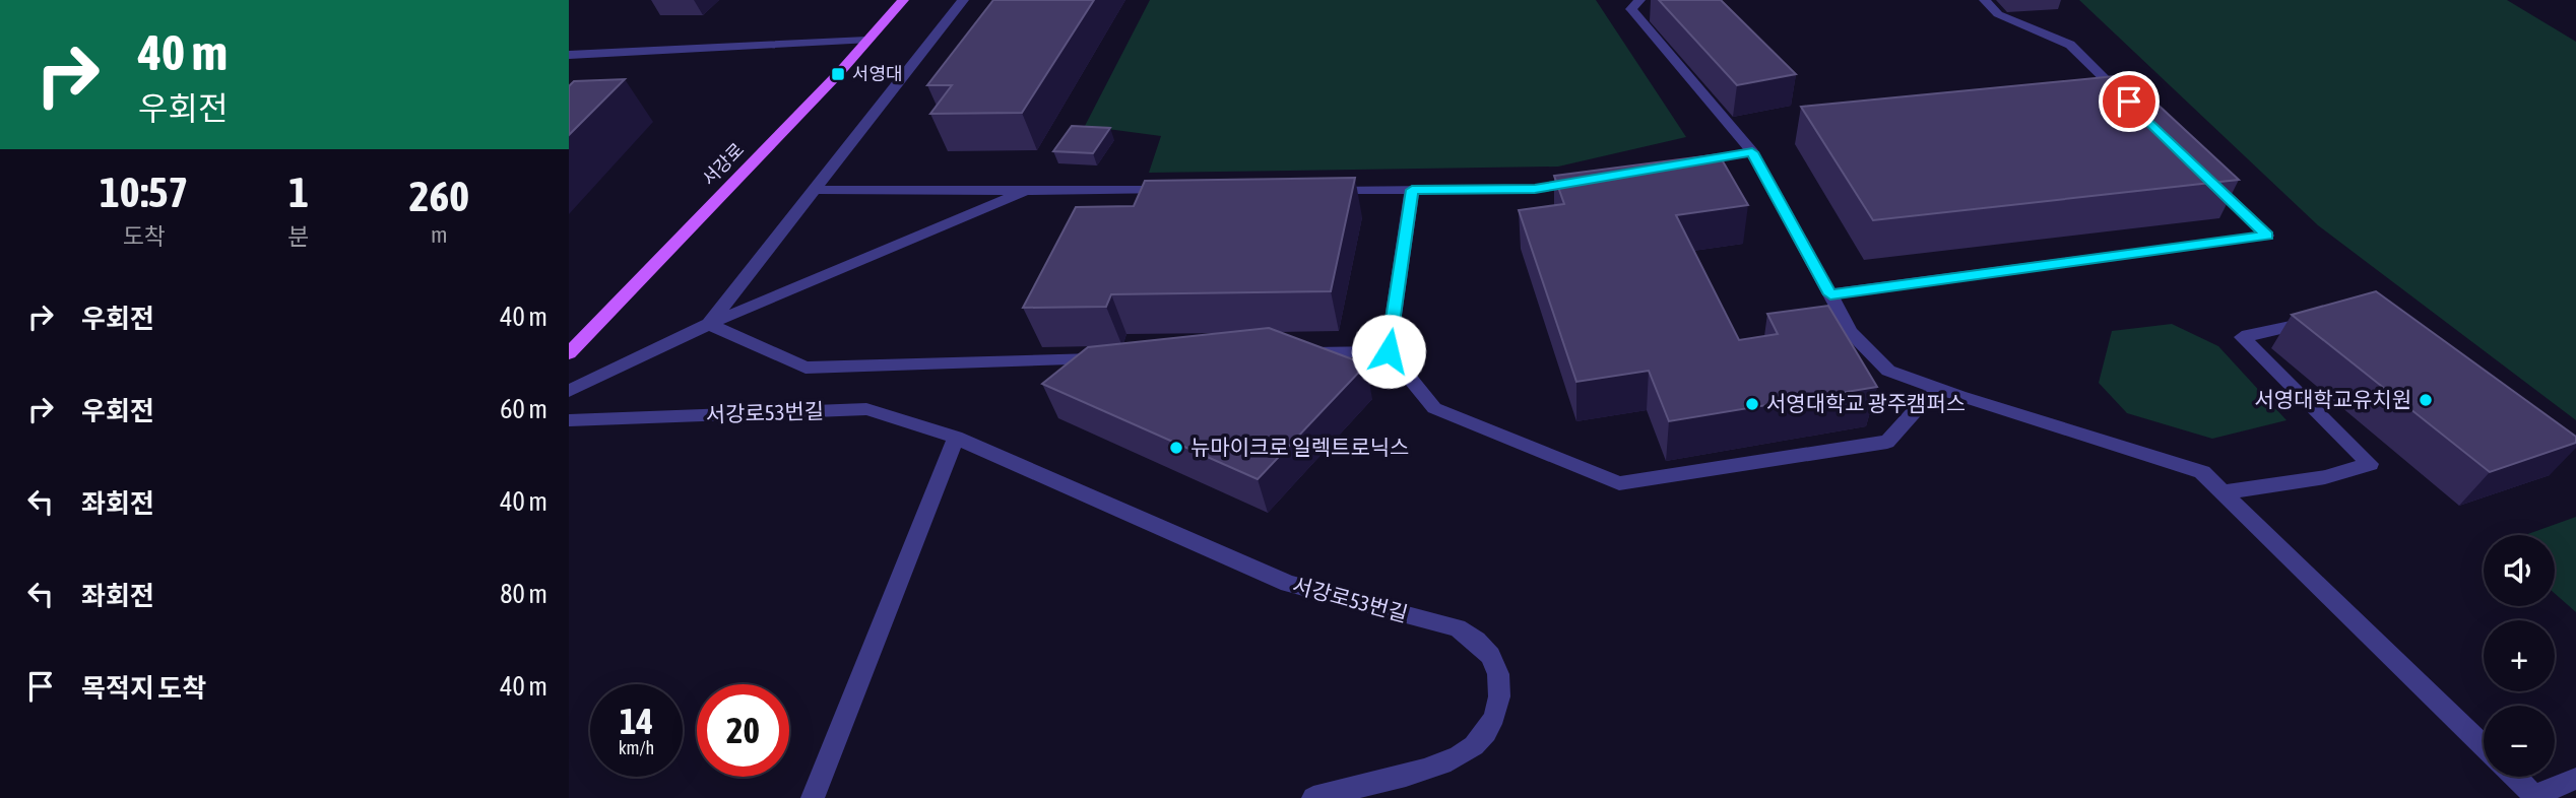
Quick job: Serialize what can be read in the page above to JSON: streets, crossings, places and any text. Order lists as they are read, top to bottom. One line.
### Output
{"streets":{"main road":["서강로"],"street":["서강로53번길"]},"places":{"transit":["서영대"],"other":["서영대학교유치원","서영대학교 광주캠퍼스","뉴마이크로 일렉트로닉스"]},"page":{"turn":["40 m","우회전"],"eta":["10:57","도착","1","분","260","m"],"list":[{"name":"우회전","value":"40 m"},{"name":"우회전","value":"60 m"},{"name":"좌회전","value":"40 m"},{"name":"좌회전","value":"80 m"},{"name":"목적지 도착","value":"40 m"}],"map_buttons":["+","−"],"speed":"14 km/h","limit":"20"}}
